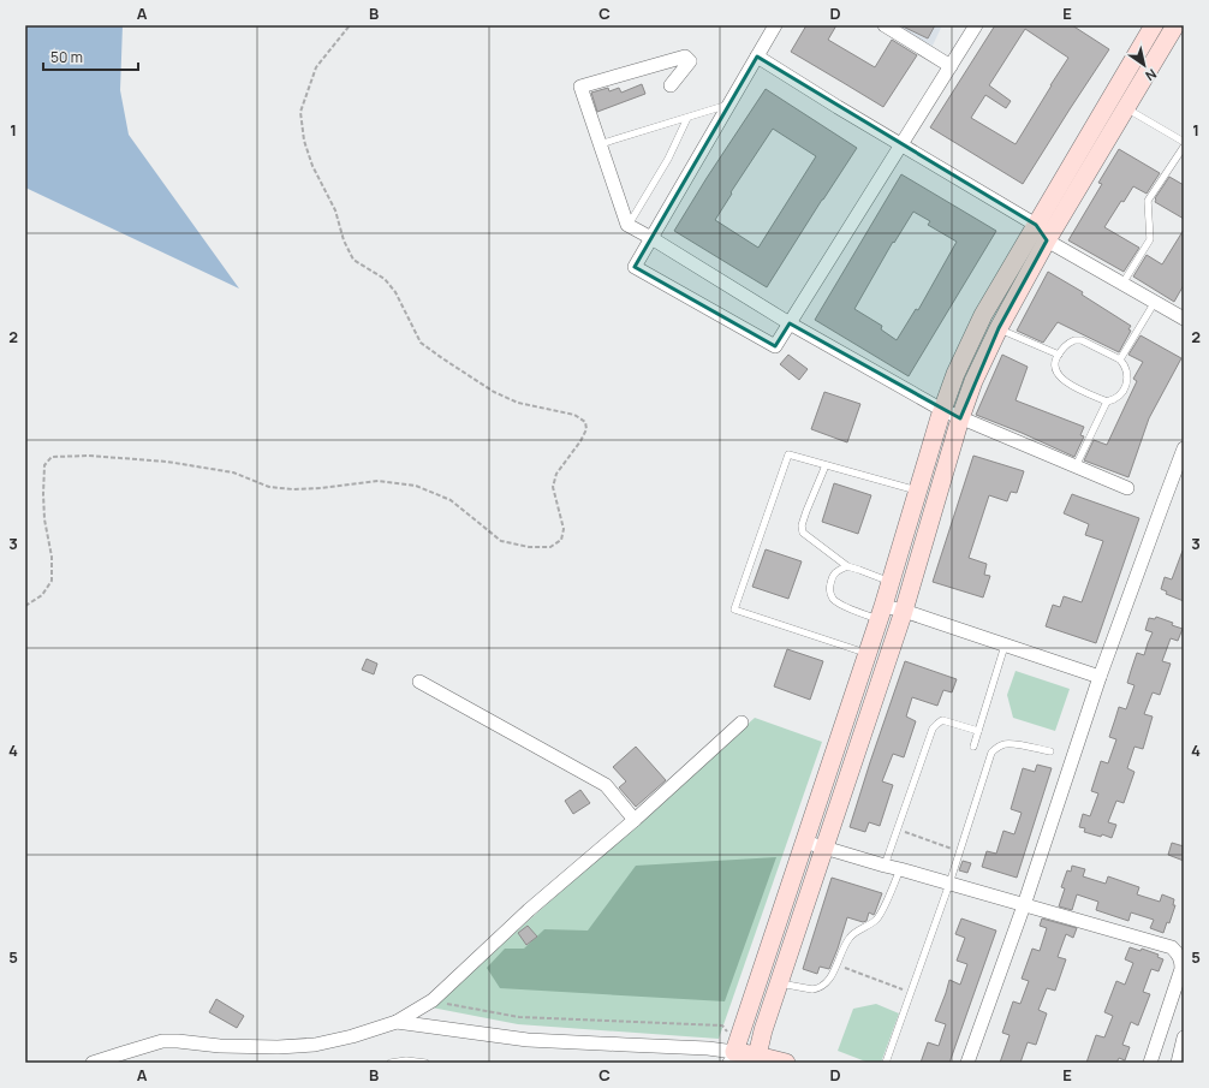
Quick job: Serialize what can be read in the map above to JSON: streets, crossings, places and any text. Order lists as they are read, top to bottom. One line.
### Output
{"scale_bar":"50 m","north":"bottom right","grid":{"columns":["A","B","C","D","E"],"rows":["1","2","3","4","5"]}}
